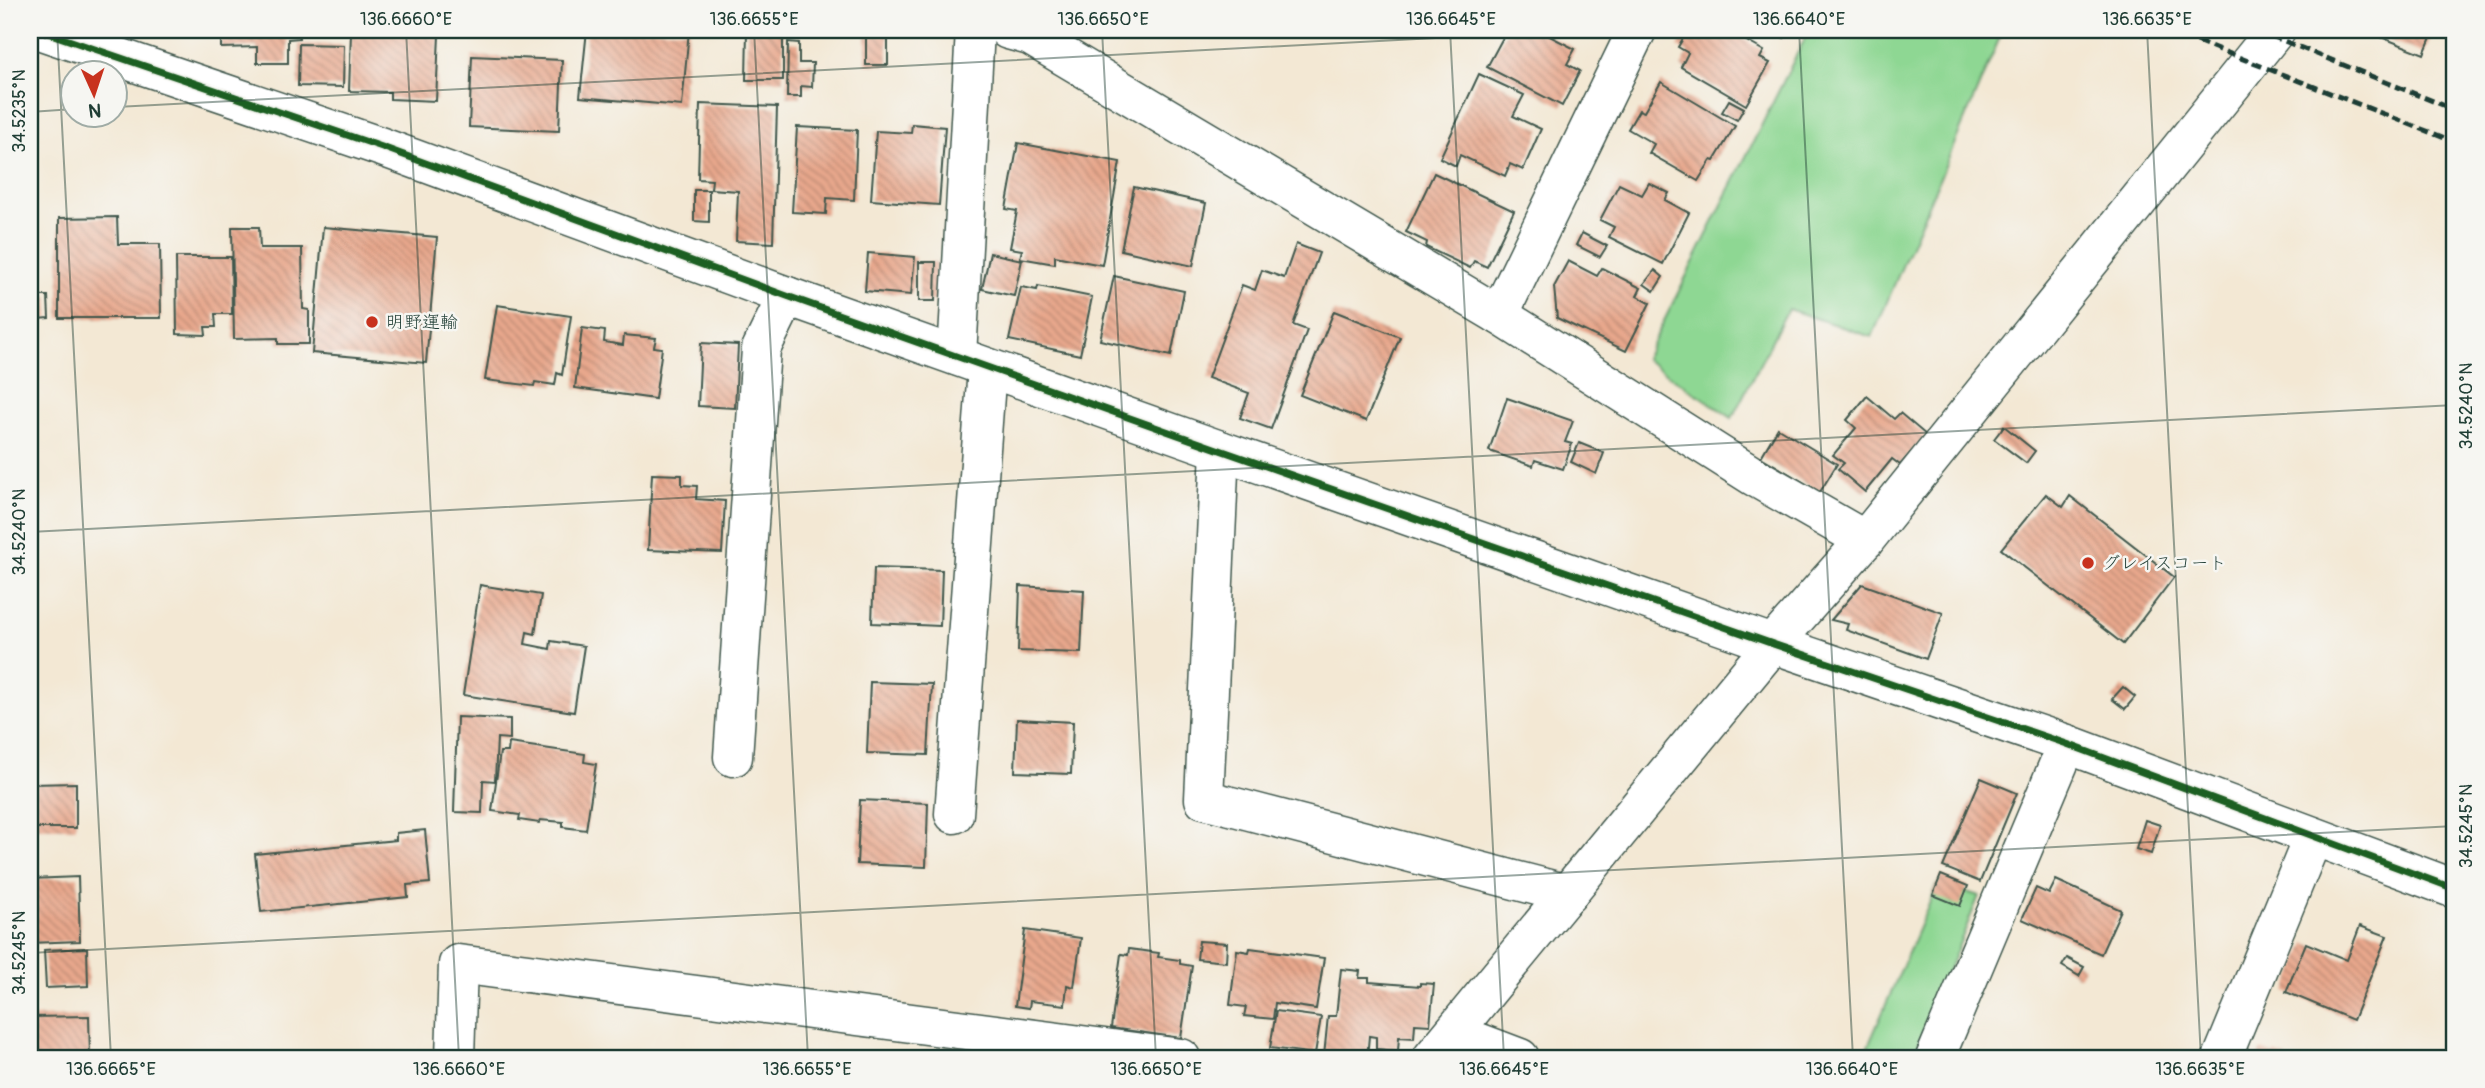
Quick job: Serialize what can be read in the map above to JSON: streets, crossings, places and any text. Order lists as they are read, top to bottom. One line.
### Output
{"places":["明野運輸","グレイスコート"],"north":"bottom","coordinates":["136.6660°E","136.6655°E","136.6650°E","136.6645°E","136.6640°E","136.6635°E","34.5235°N","34.5240°N","34.5245°N","136.6665°E"]}
